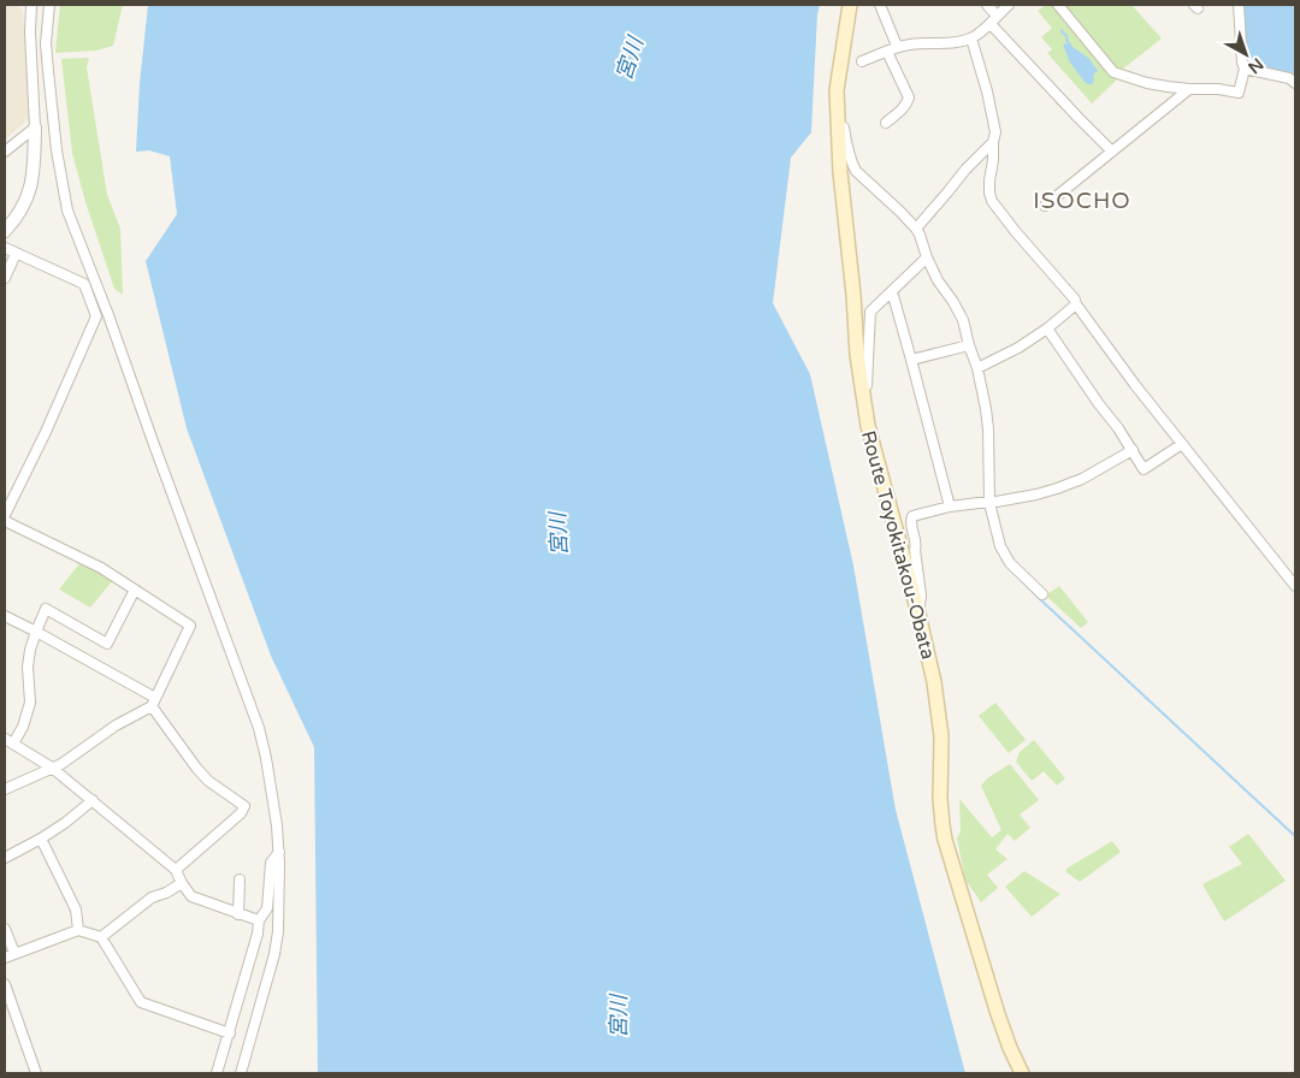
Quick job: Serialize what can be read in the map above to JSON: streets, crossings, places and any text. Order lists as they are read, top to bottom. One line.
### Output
{"streets":{"main road":["Route Toyokitakou-Obata"]},"districts":["ISOCHO"],"water":["宮川"],"north":"bottom right"}
